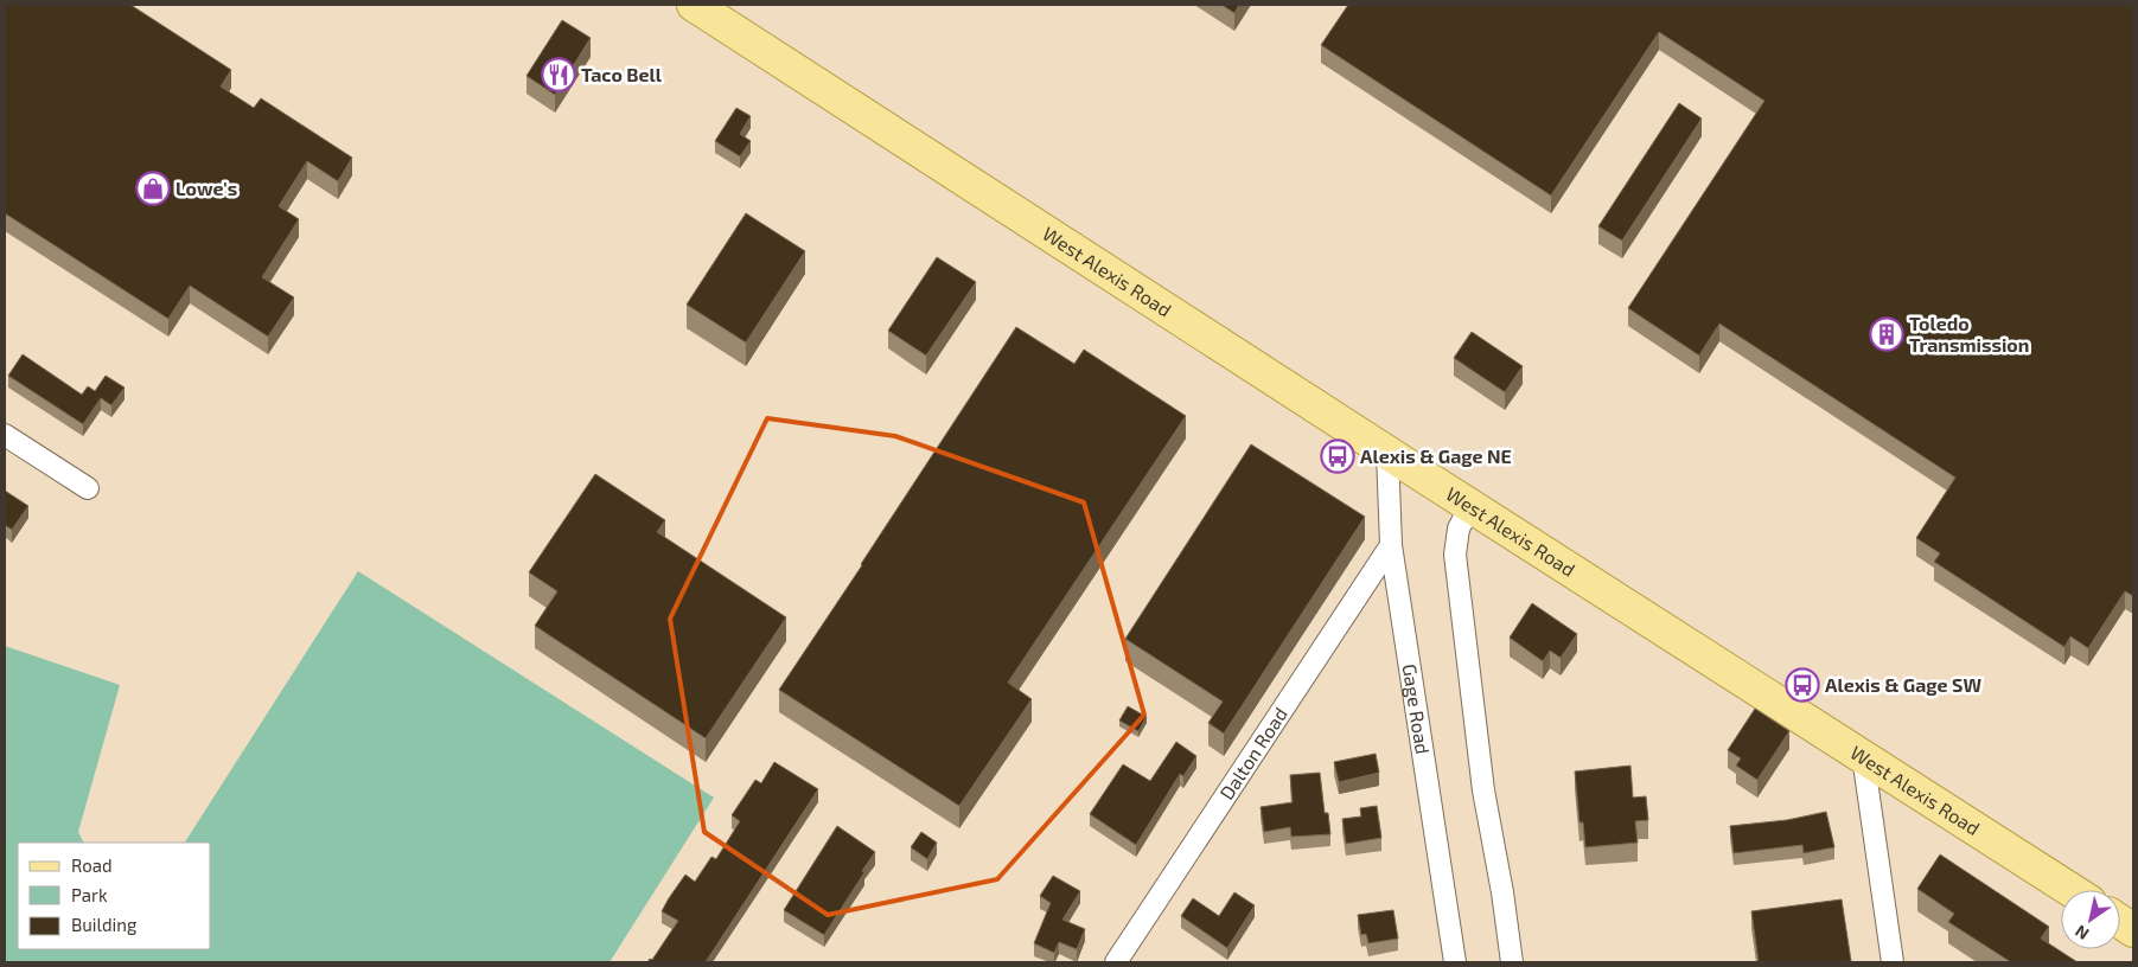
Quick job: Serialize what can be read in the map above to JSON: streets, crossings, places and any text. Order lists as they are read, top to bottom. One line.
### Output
{"streets":{"main road":["West Alexis Road"],"street":["Gage Road","Dalton Road"]},"crossings":[["West Alexis Road","Gage Road"],["Gage Road","Dalton Road"]],"places":{"restaurant":["Taco Bell"],"shop":["Lowe's"],"building":["Toledo Transmission"],"bus stop":["Alexis & Gage NE","Alexis & Gage SW"]},"legend":["Road","Park","Building"],"north":"bottom left"}
